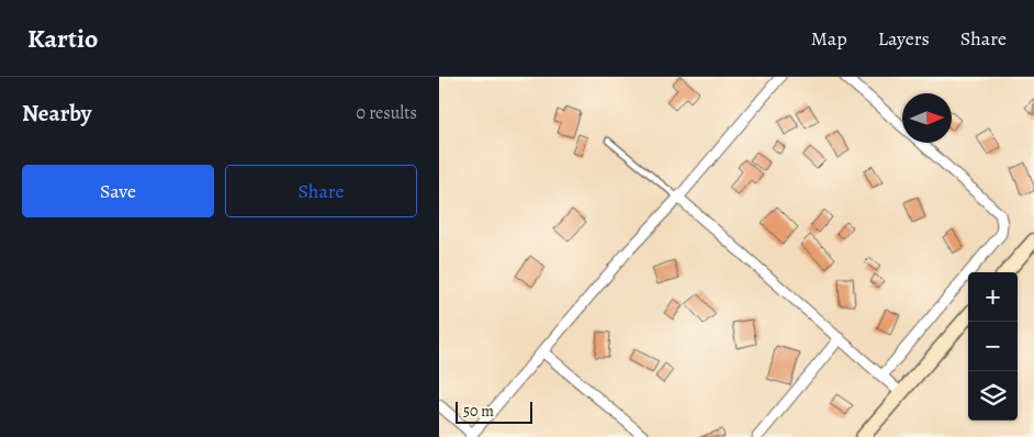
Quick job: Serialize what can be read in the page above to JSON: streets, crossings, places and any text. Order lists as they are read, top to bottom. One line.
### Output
{"scale_bar":"50 m","north":"right","page":{"header":"Kartio","nav":["Map","Layers","Share"],"heading":["Nearby","0 results"],"buttons":["Save","Share"],"map_buttons":["+","−"],"scale":"50 m"}}
